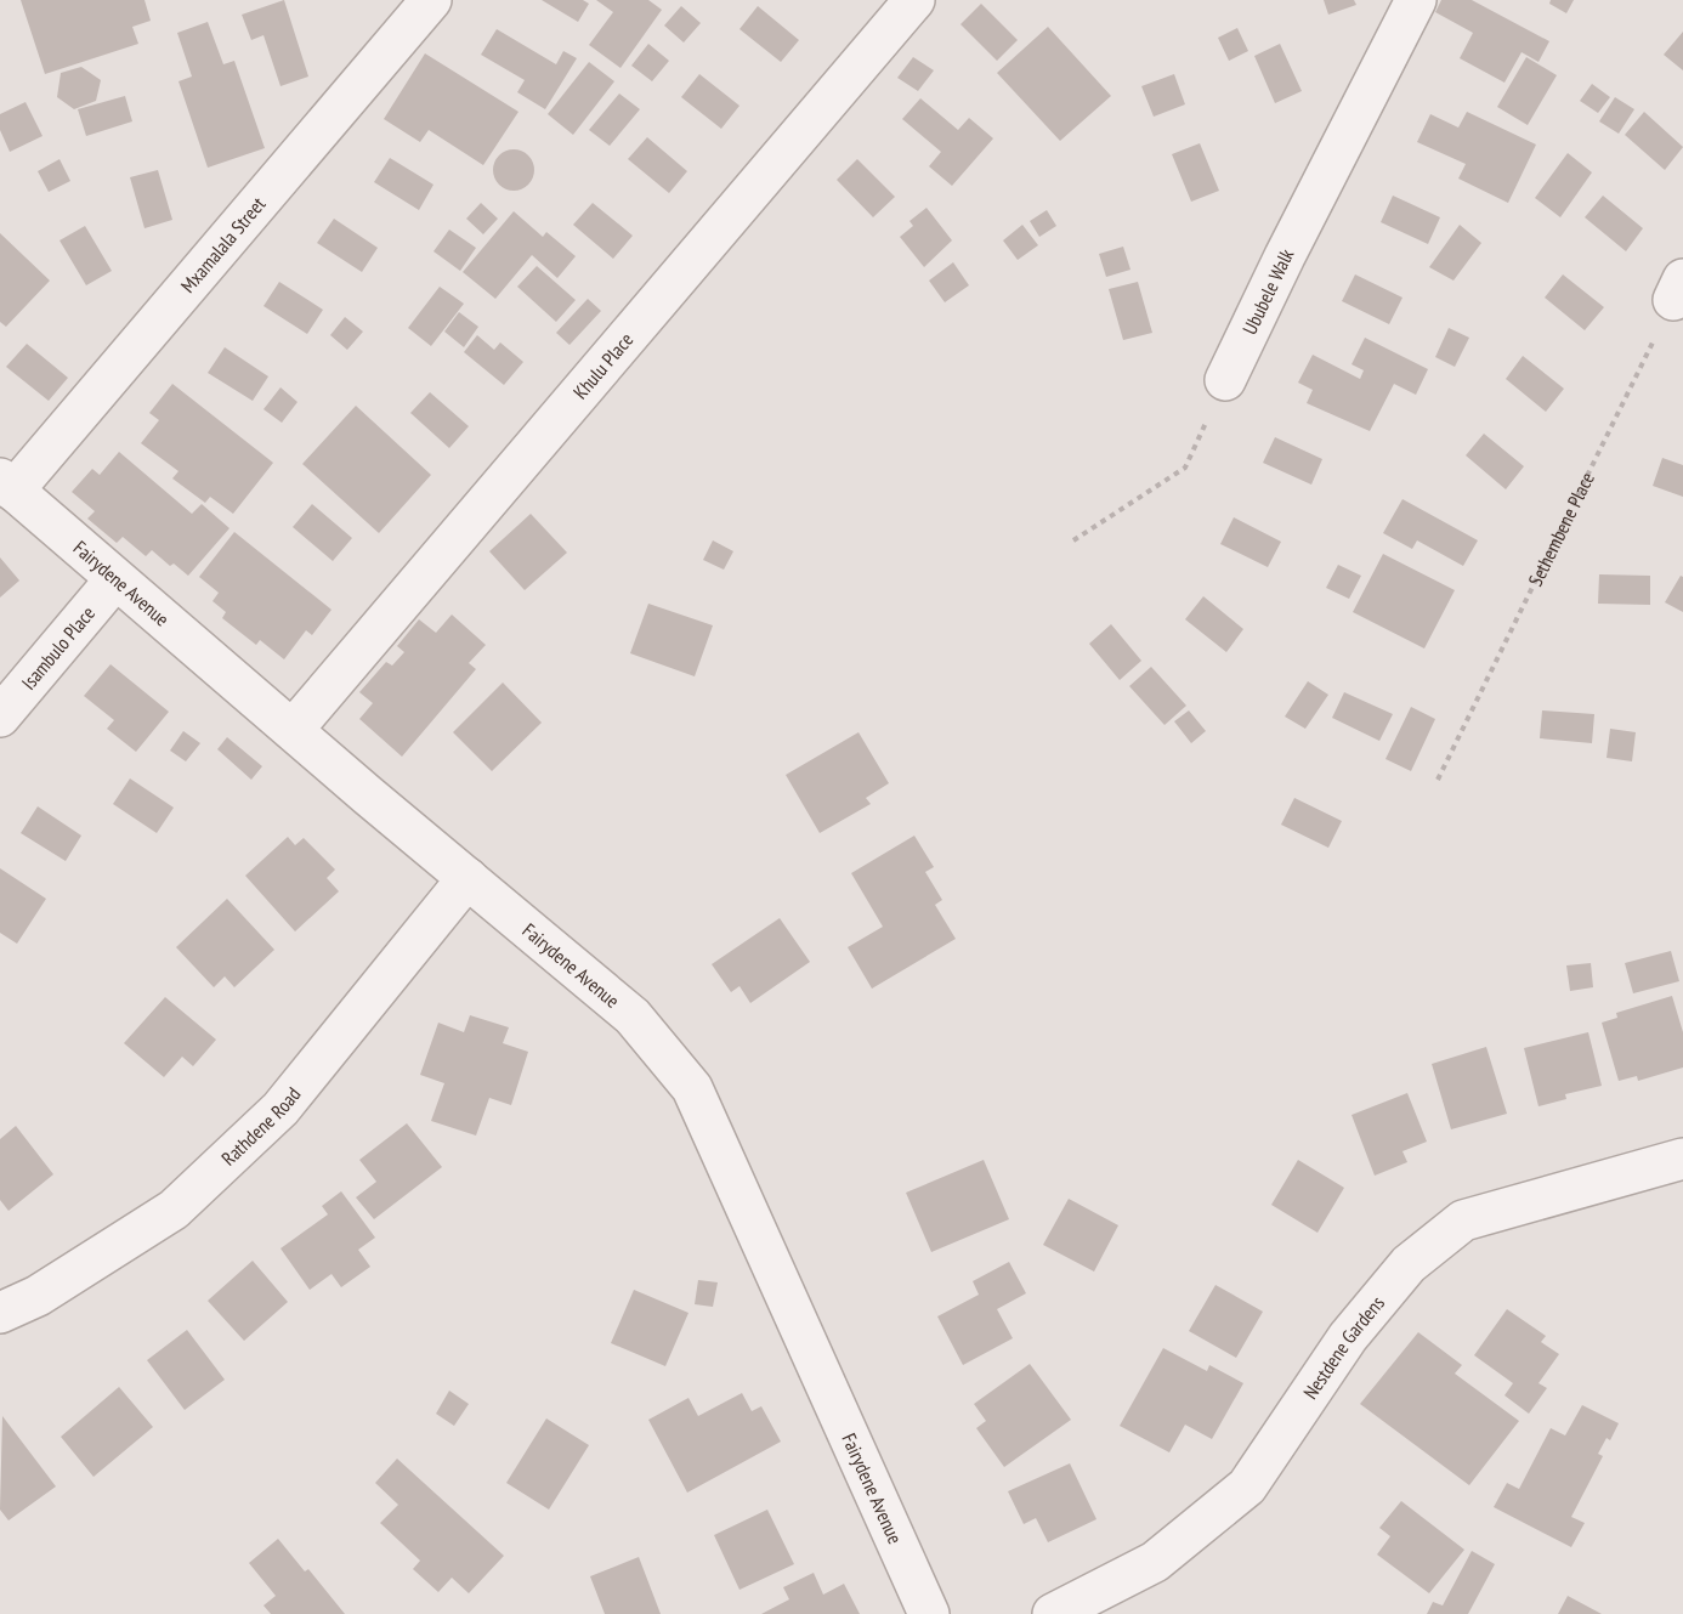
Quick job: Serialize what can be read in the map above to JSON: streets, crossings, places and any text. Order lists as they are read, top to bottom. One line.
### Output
{"streets":{"street":["Mxamalala Street","Ububele Walk","Khulu Place","Fairydene Avenue","Isambulo Place","Rathdene Road","Nestdene Gardens"],"path":["Sethembene Place"]},"crossings":[["Mxamalala Street","Fairydene Avenue"],["Khulu Place","Fairydene Avenue"],["Fairydene Avenue","Isambulo Place"],["Fairydene Avenue","Rathdene Road"]]}
